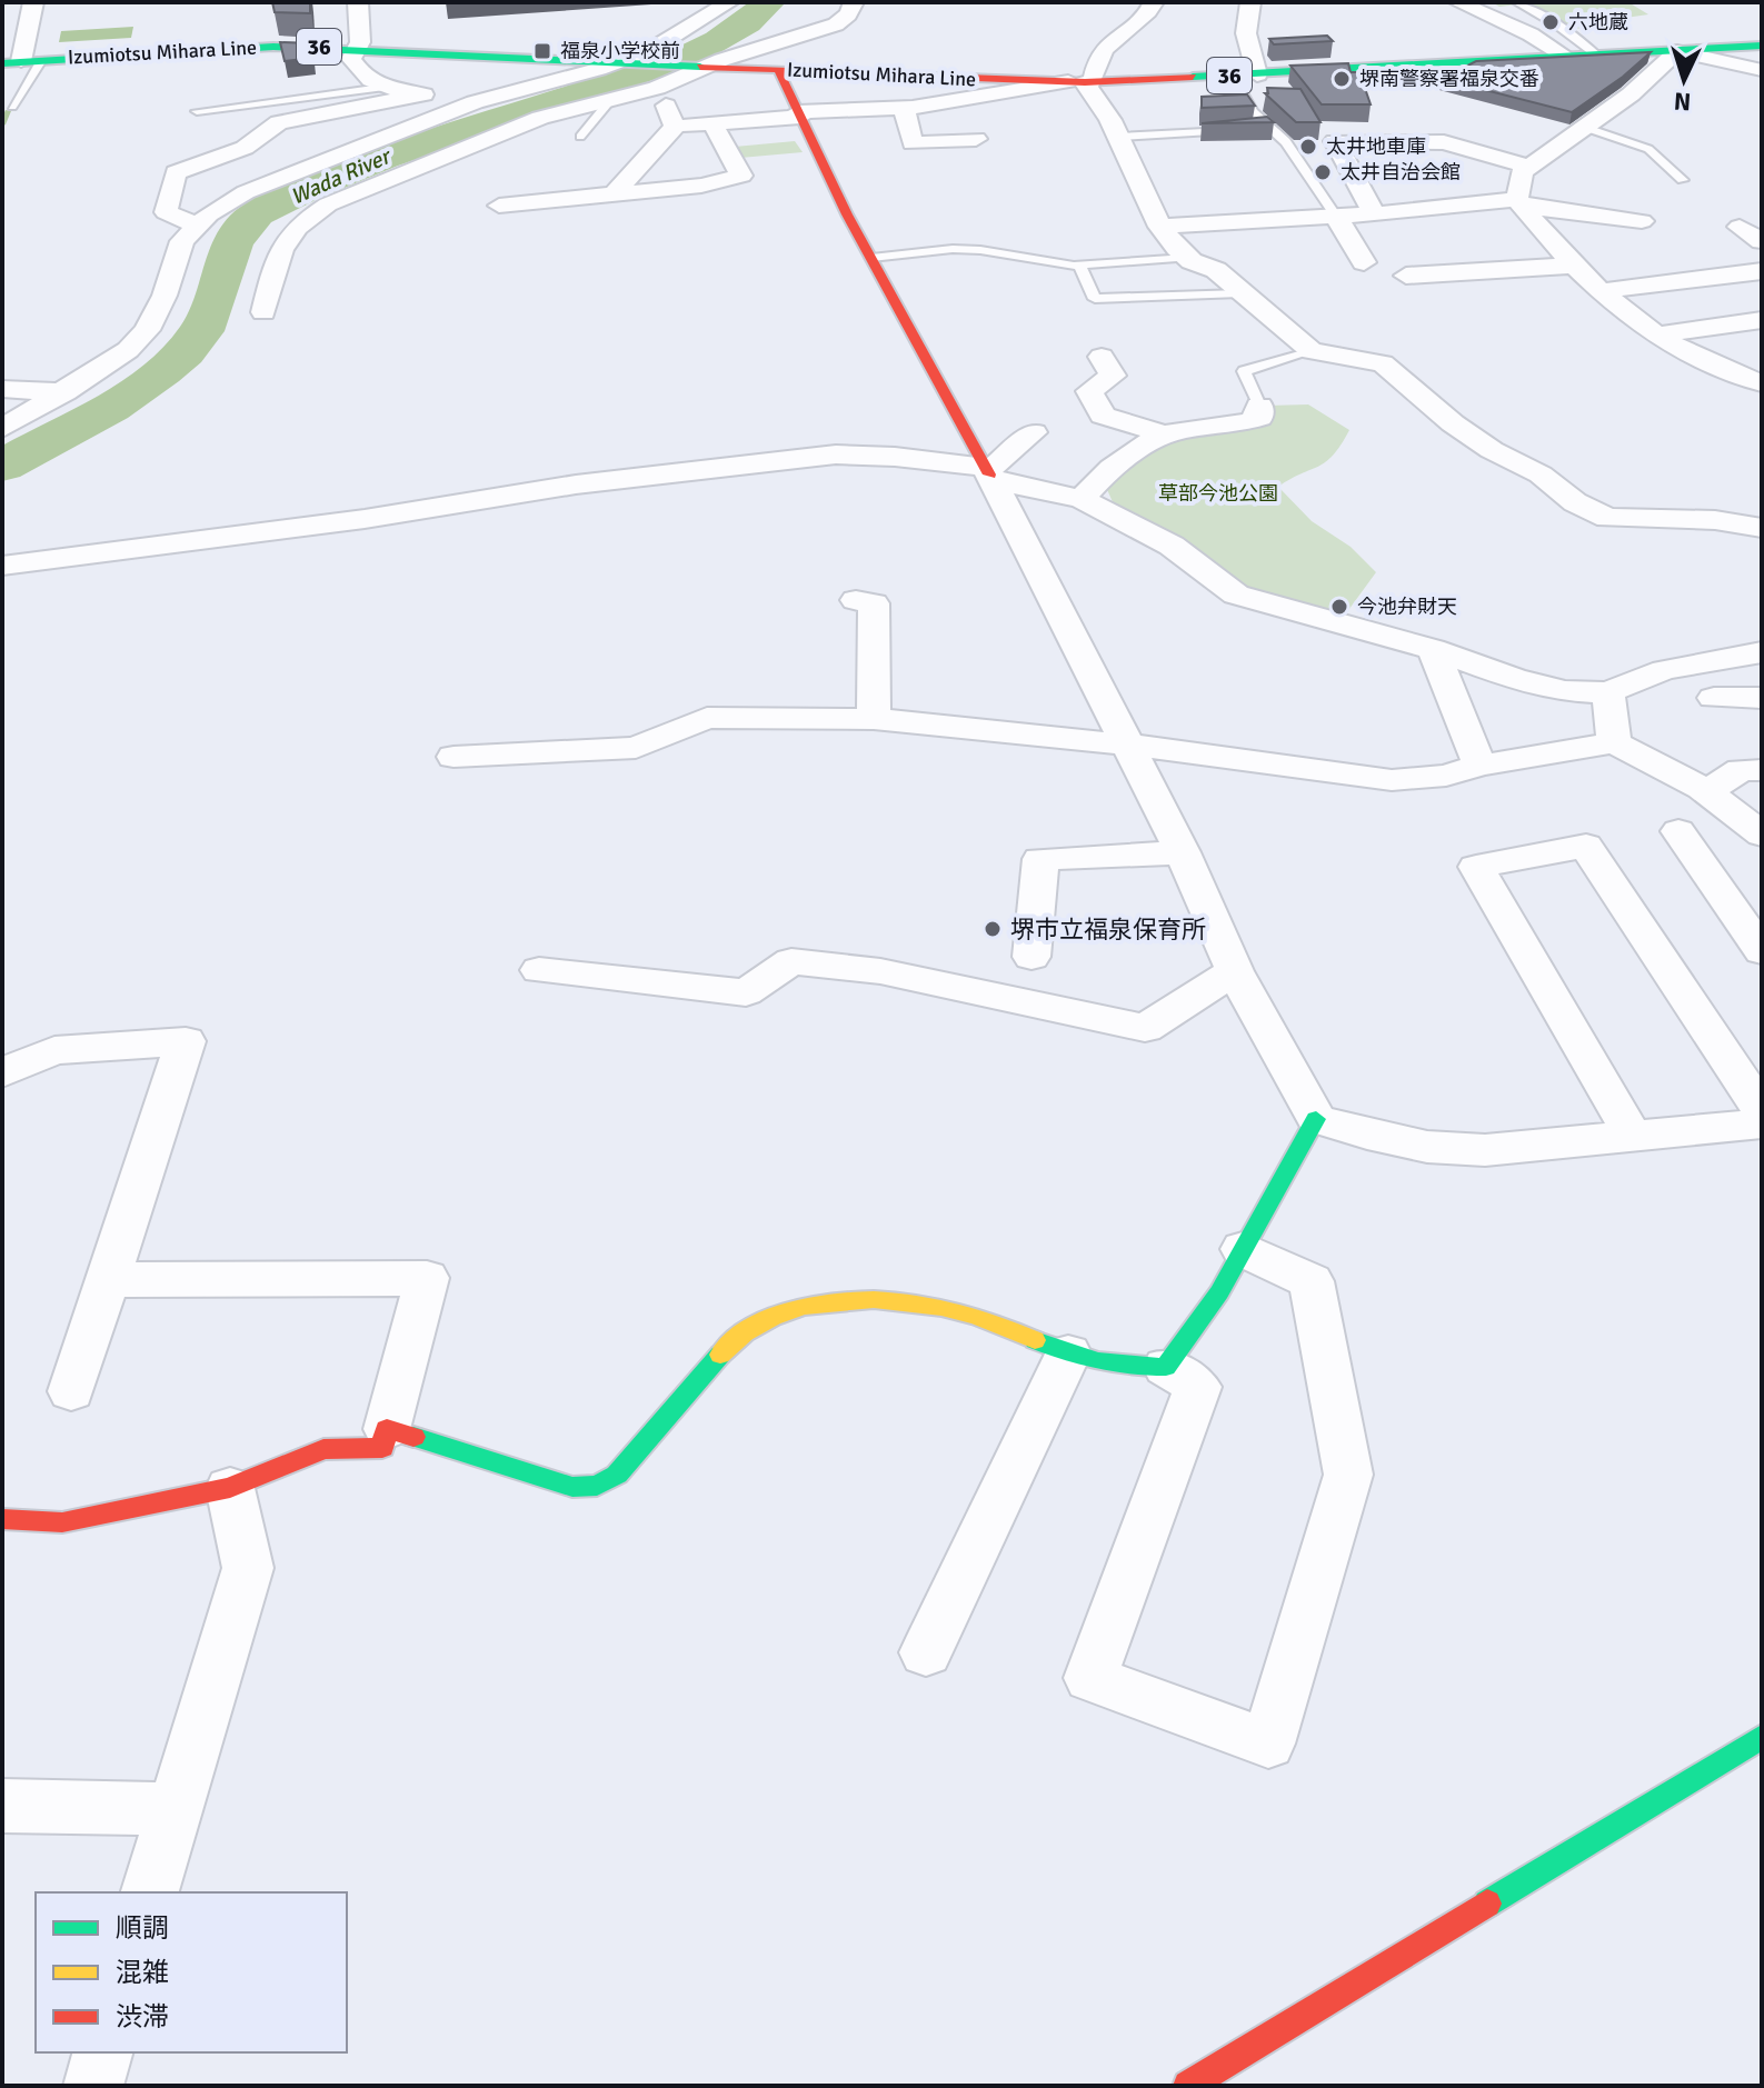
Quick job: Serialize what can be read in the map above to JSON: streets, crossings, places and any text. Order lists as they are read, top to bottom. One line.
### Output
{"streets":{"street":["36","Izumiotsu Mihara Line"]},"water":["Wada River"],"parks":["草部今池公園"],"places":{"other":["六地蔵","堺南警察署福泉交番","太井地車庫","太井自治会館","今池弁財天","堺市立福泉保育所"],"transit":["福泉小学校前"]},"legend":["順調","混雑","渋滞"],"north":"bottom"}
